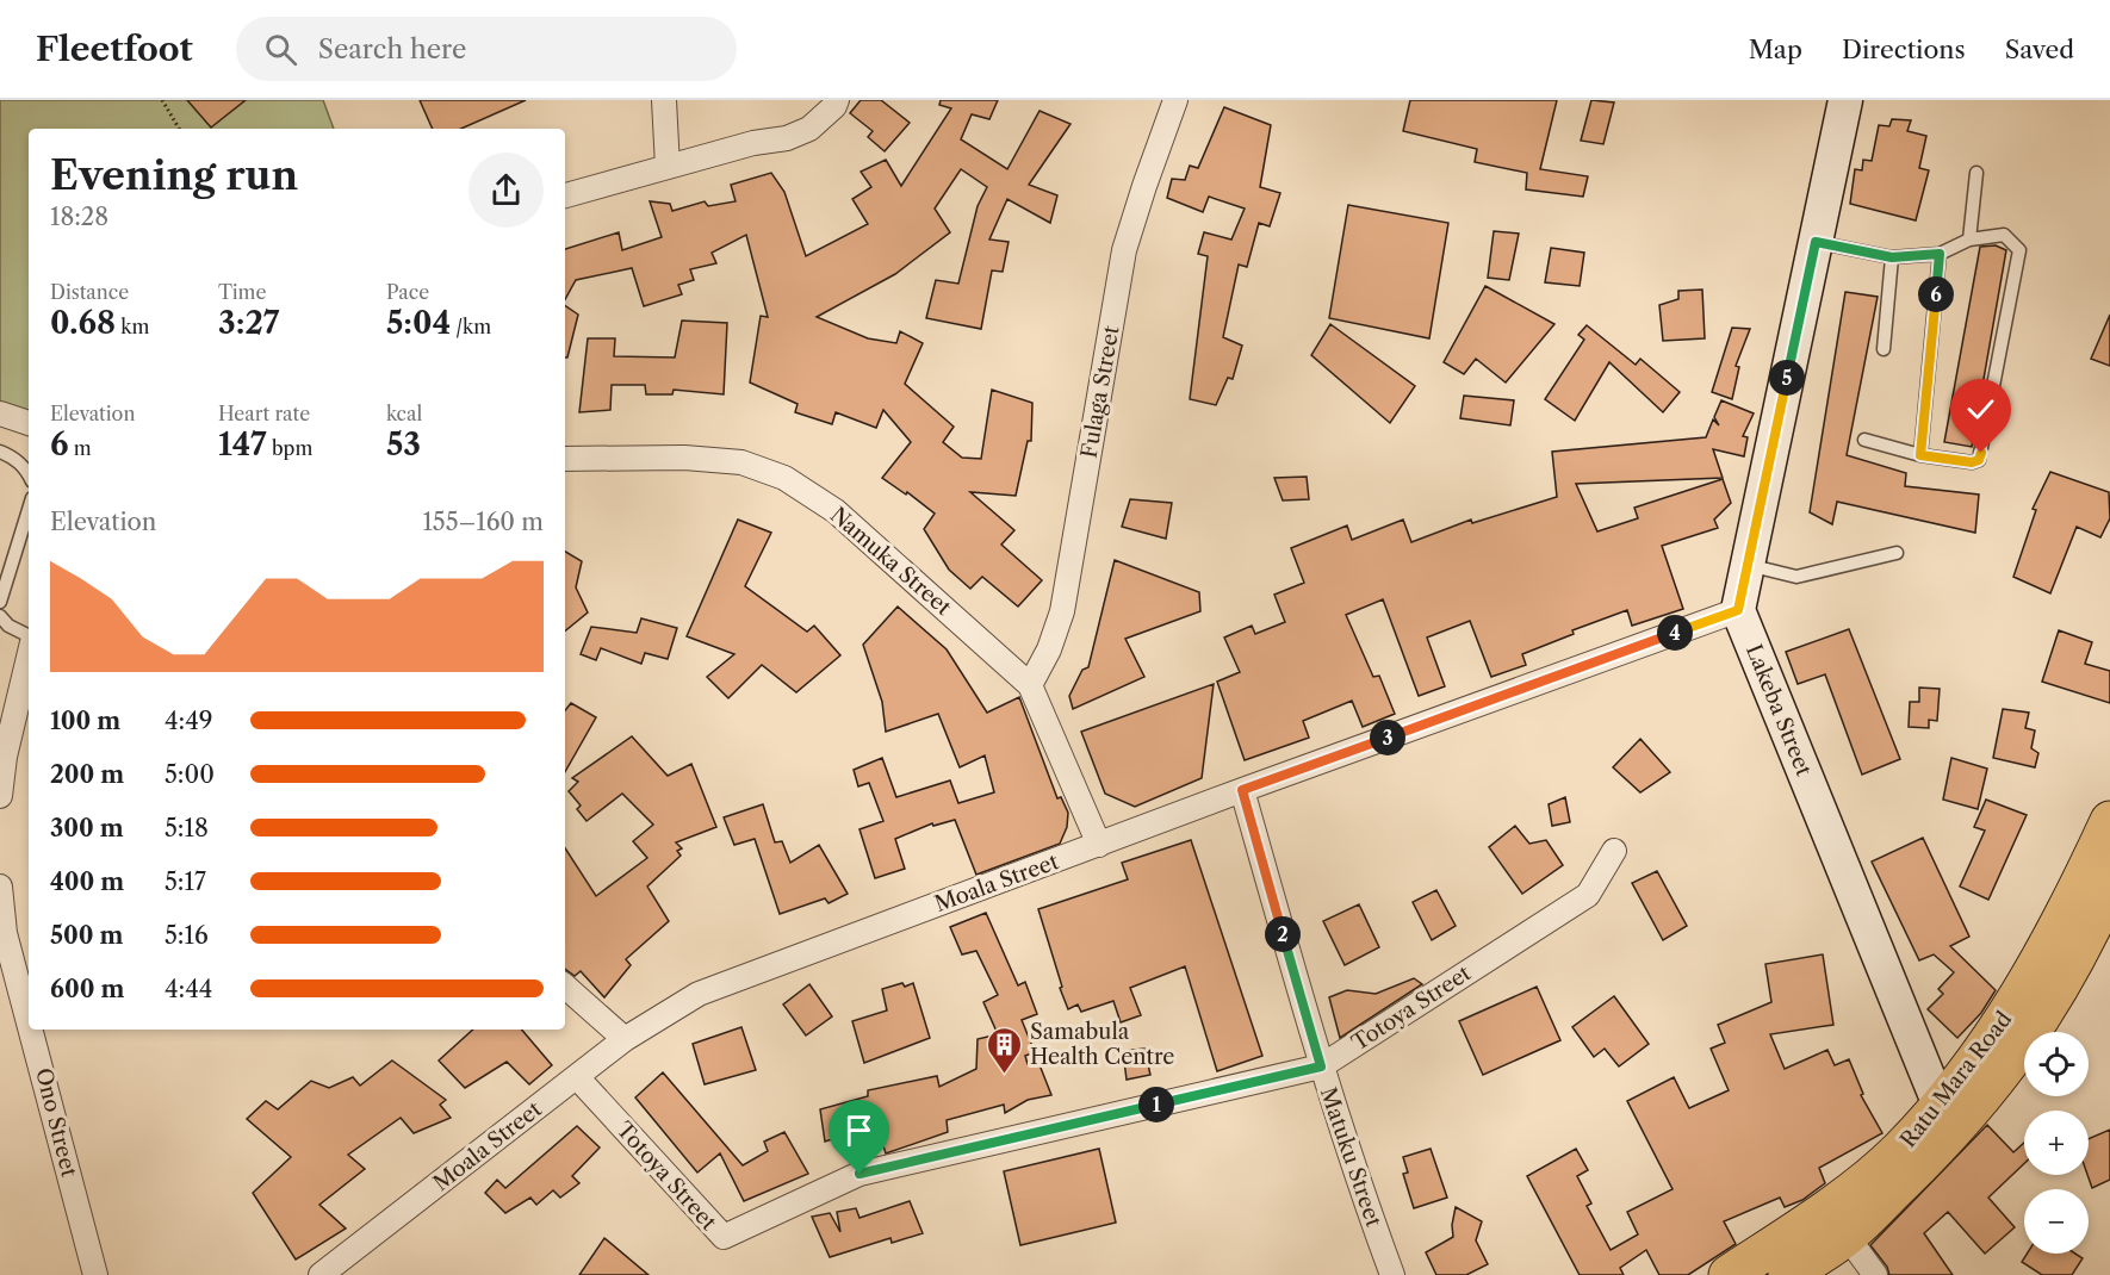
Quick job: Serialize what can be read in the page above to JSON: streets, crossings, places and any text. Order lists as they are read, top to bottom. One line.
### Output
{"streets":{"highway":["Ratu Mara Road"],"main road":["Lakeba Street"],"street":["Fulaga Street","Namuka Street","Moala Street","Totoya Street","Ono Street","Matuku Street"]},"crossings":[["Fulaga Street","Namuka Street"],["Namuka Street","Moala Street"],["Lakeba Street","Moala Street"],["Lakeba Street","Ratu Mara Road"],["Moala Street","Totoya Street"],["Moala Street","Matuku Street"],["Totoya Street","Matuku Street"]],"places":{"building":["Samabula Health Centre"]},"page":{"header":"Fleetfoot","search":"Search here","nav":["Map","Directions","Saved"],"heading":["Evening run","18:28"],"stats":[["Distance","0.68 km"],["Time","3:27"],["Pace","5:04 /km"],["Elevation","6 m"],["Heart rate","147 bpm"],["kcal","53"]],"pins":["6","5","4","3","2","1"],"chart":["Elevation","155–160 m"],"list":[{"name":"100 m","note":"4:49"},{"name":"200 m","note":"5:00"},{"name":"300 m","note":"5:18"},{"name":"400 m","note":"5:17"},{"name":"500 m","note":"5:16"},{"name":"600 m","note":"4:44"}],"map_buttons":["+","−"]}}
